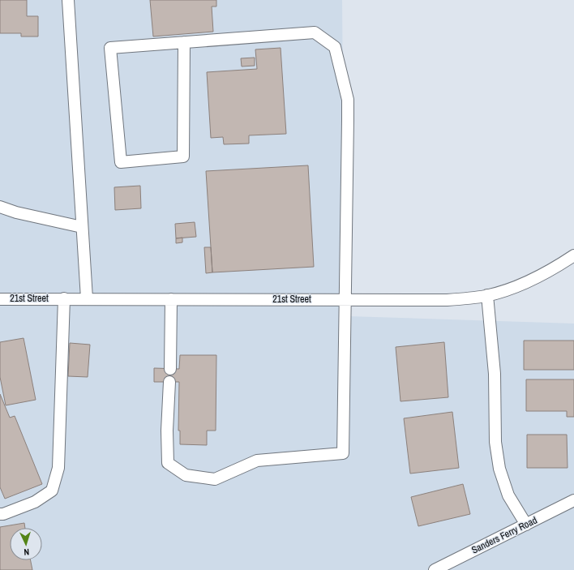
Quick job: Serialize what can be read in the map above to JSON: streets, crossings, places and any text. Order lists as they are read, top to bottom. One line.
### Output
{"streets":{"street":["21st Street","Sanders Ferry Road"]},"north":"bottom"}
